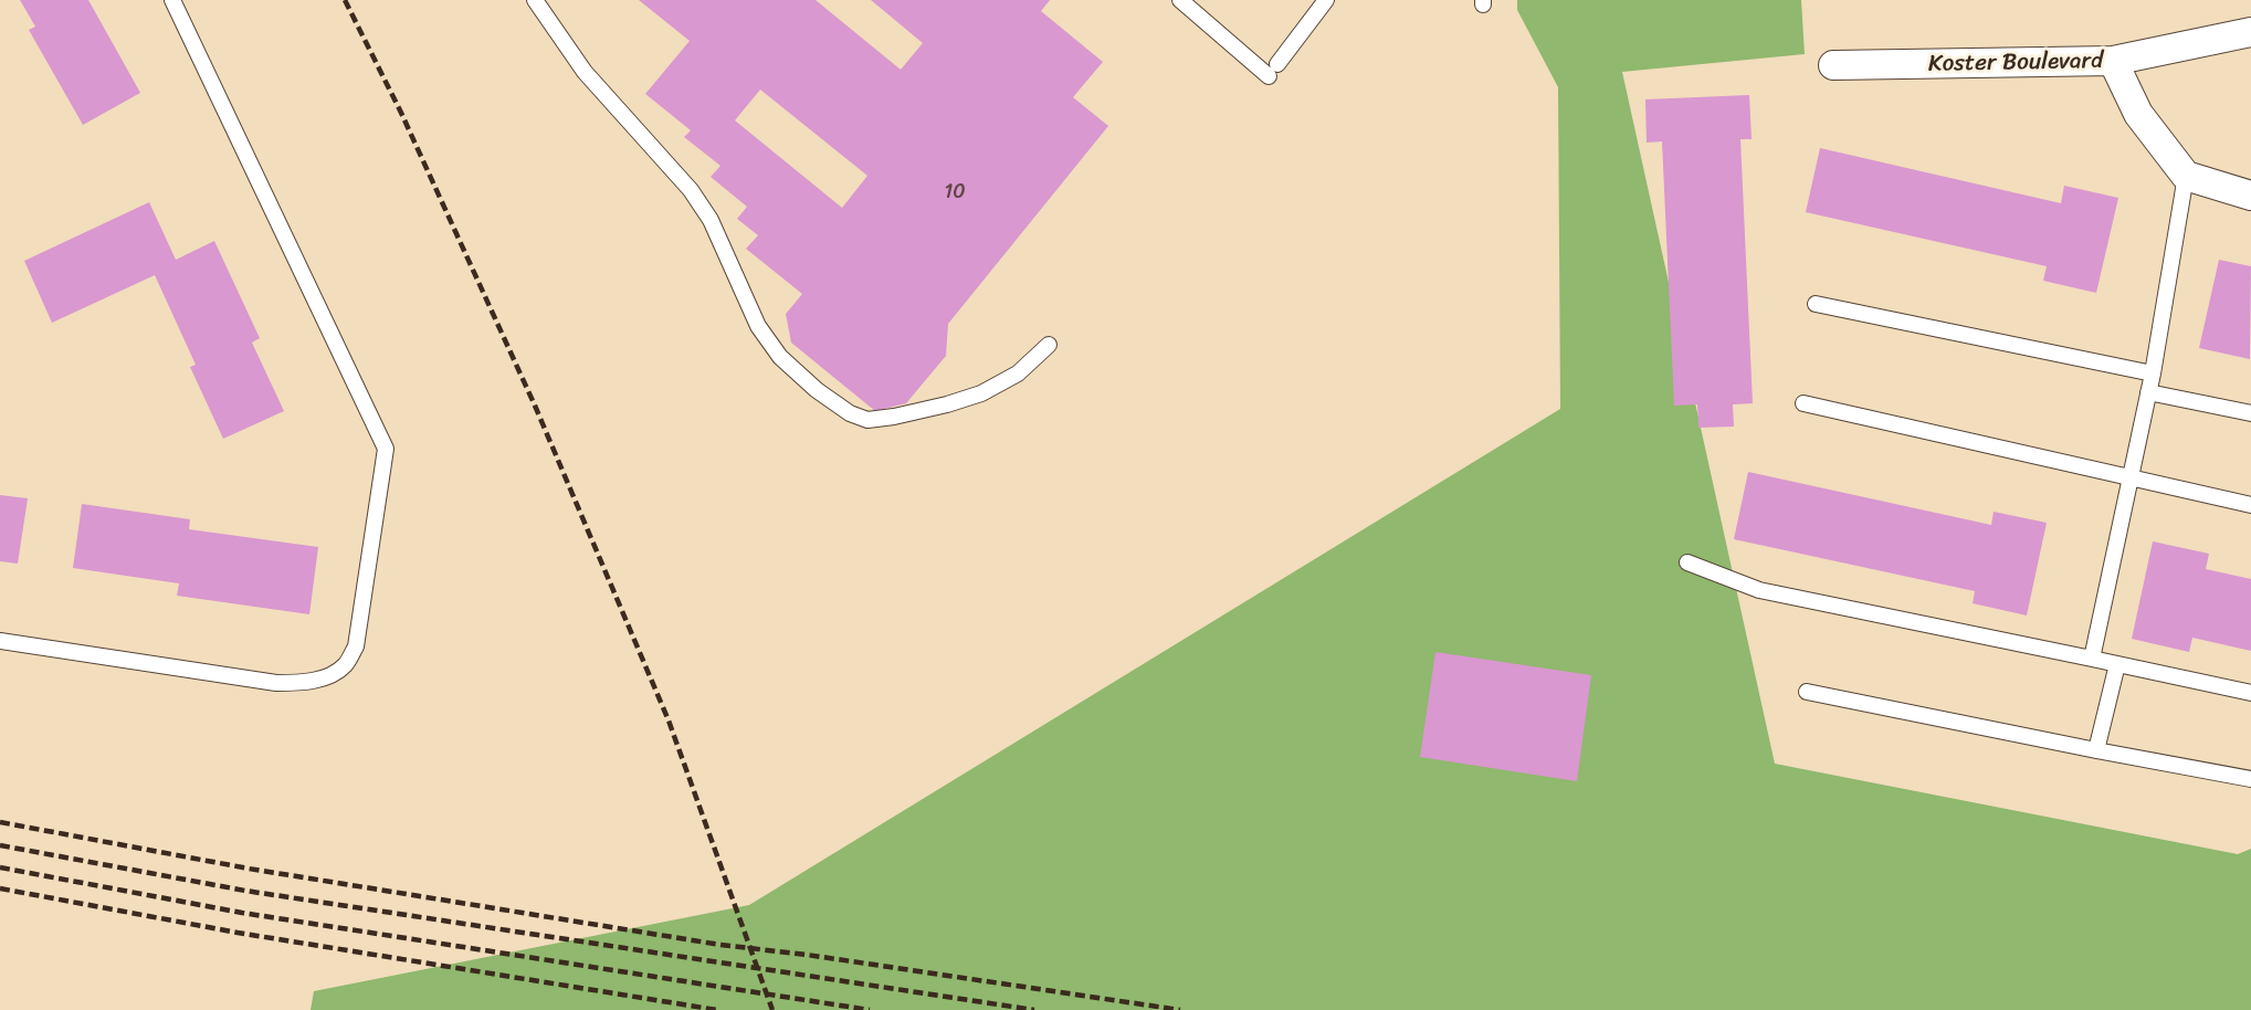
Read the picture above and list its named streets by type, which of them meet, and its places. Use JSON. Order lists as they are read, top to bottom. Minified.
{"streets":{"street":["Koster Boulevard"]},"house_numbers":["10"]}
